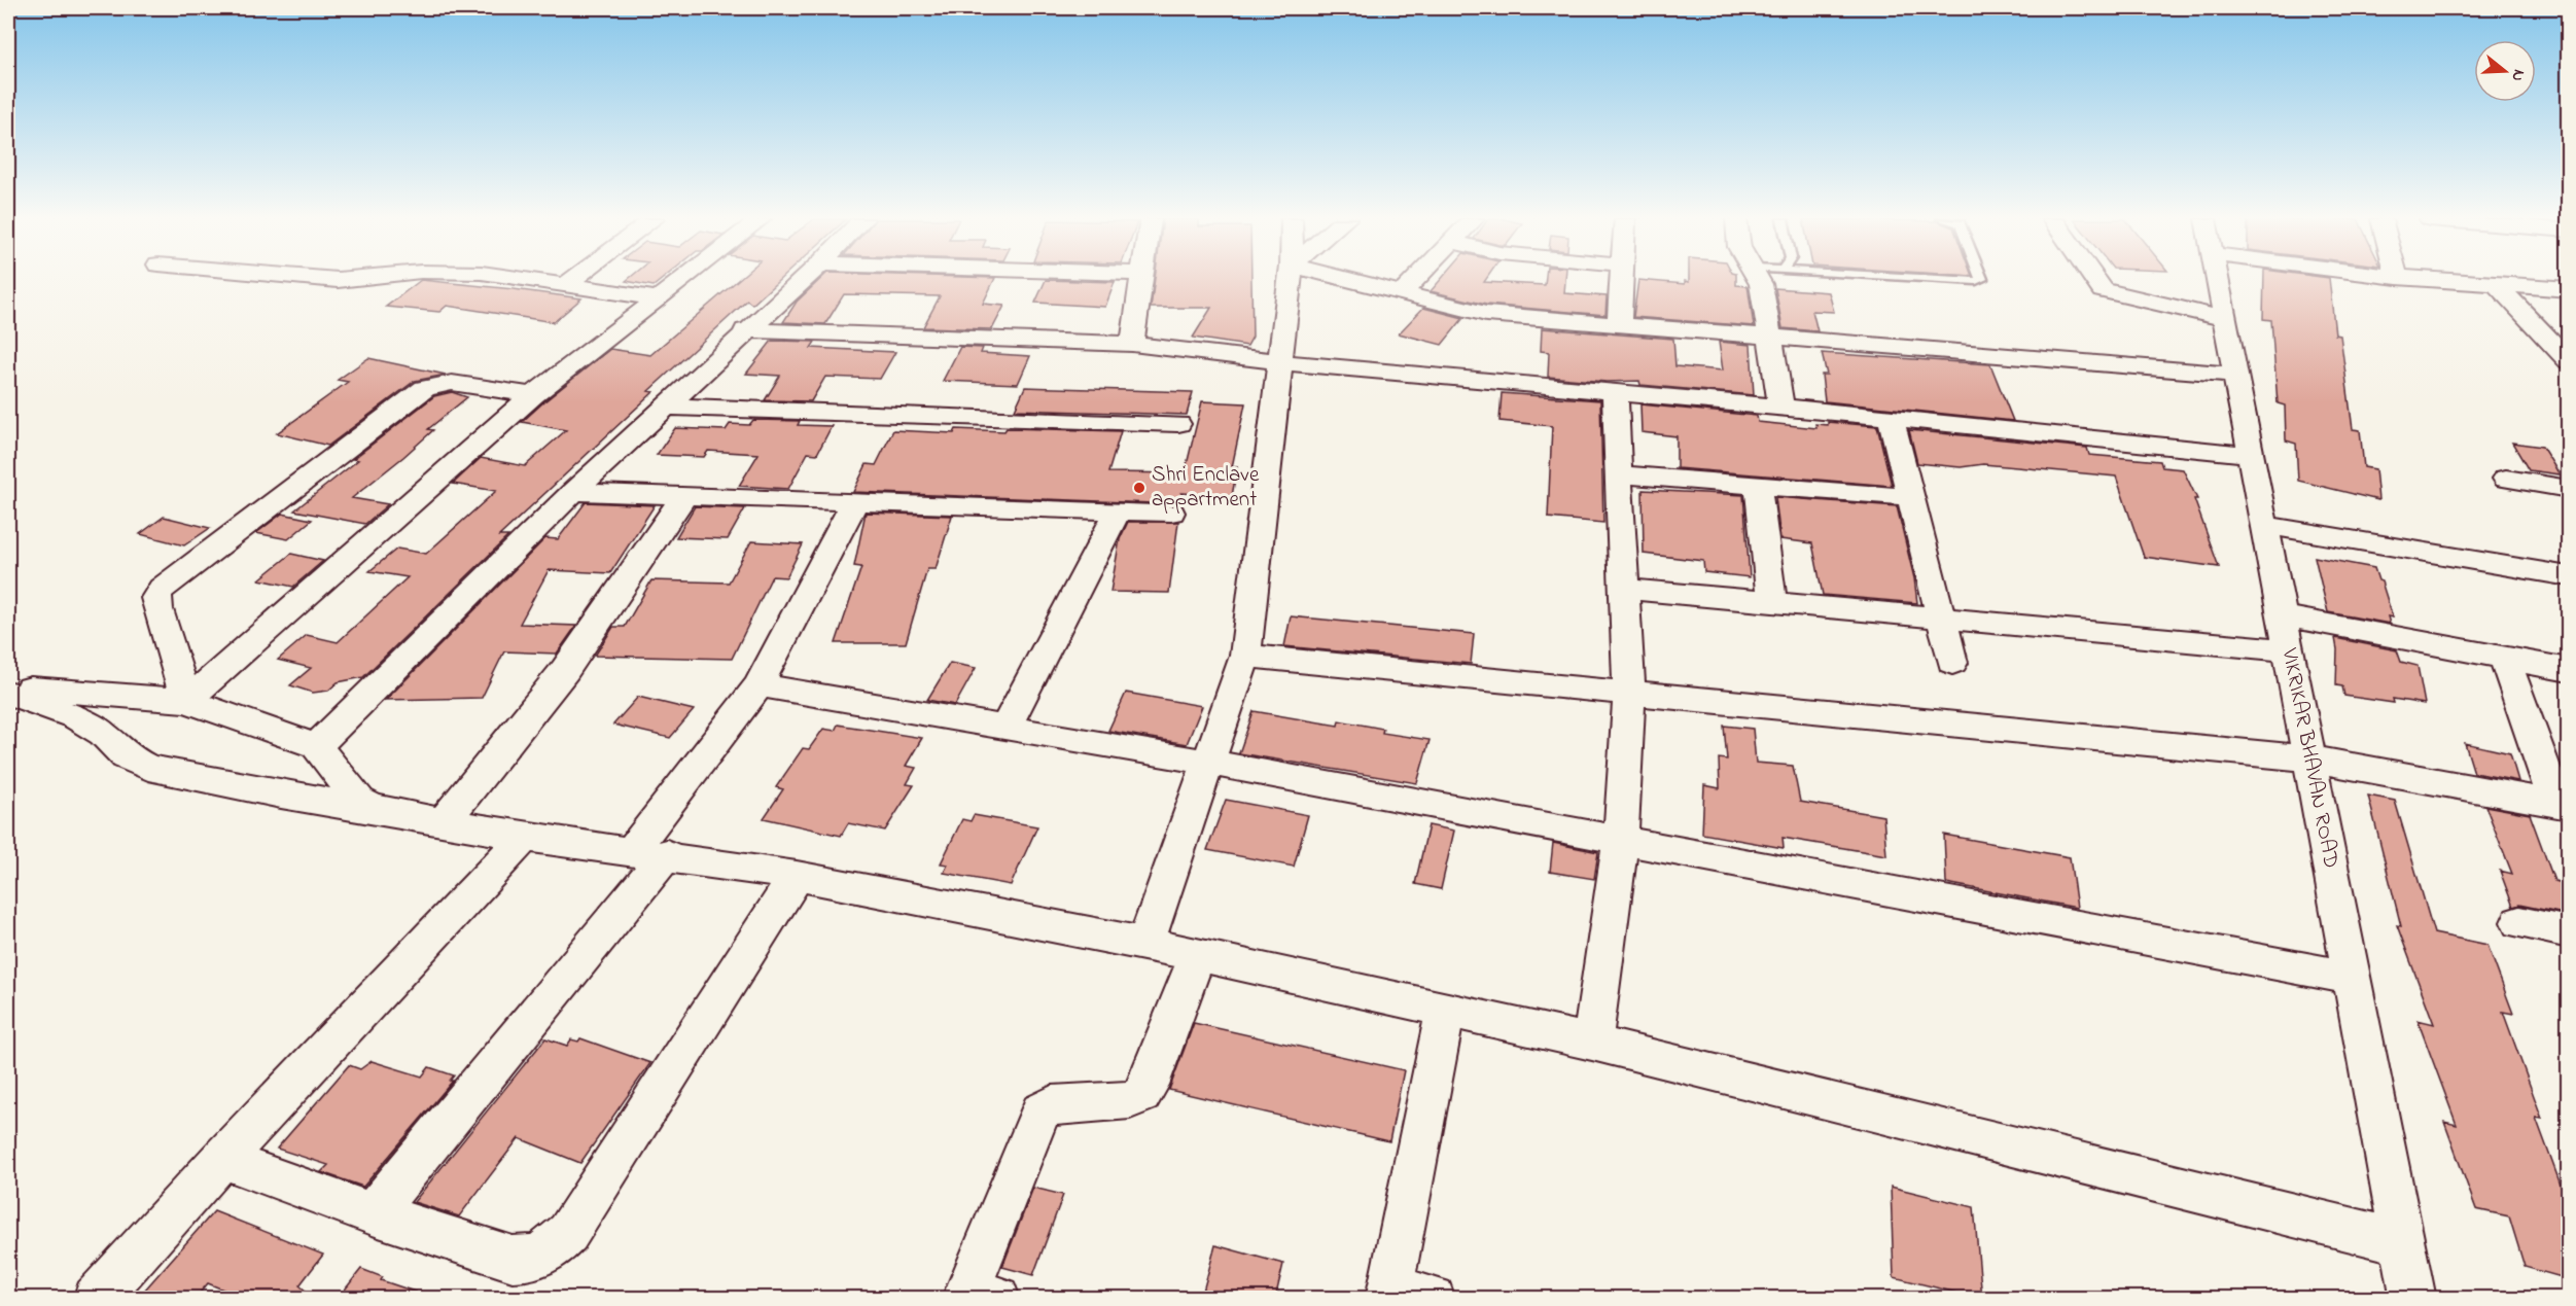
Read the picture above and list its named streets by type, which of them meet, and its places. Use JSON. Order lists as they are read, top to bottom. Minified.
{"streets":{"street":["VIKRIKAR BHAVAN ROAD"]},"places":["Shri Enclave appartment"],"north":"right"}
